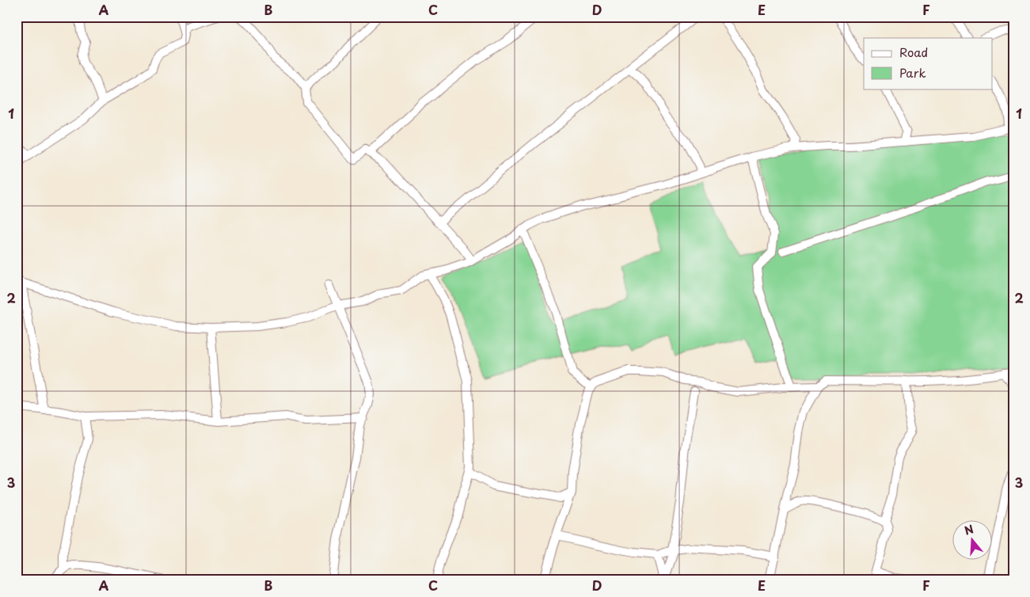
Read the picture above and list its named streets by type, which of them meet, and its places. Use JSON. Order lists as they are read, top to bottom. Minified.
{"legend":["Road","Park"],"north":"top","grid":{"columns":["A","B","C","D","E","F"],"rows":["1","2","3"]}}
